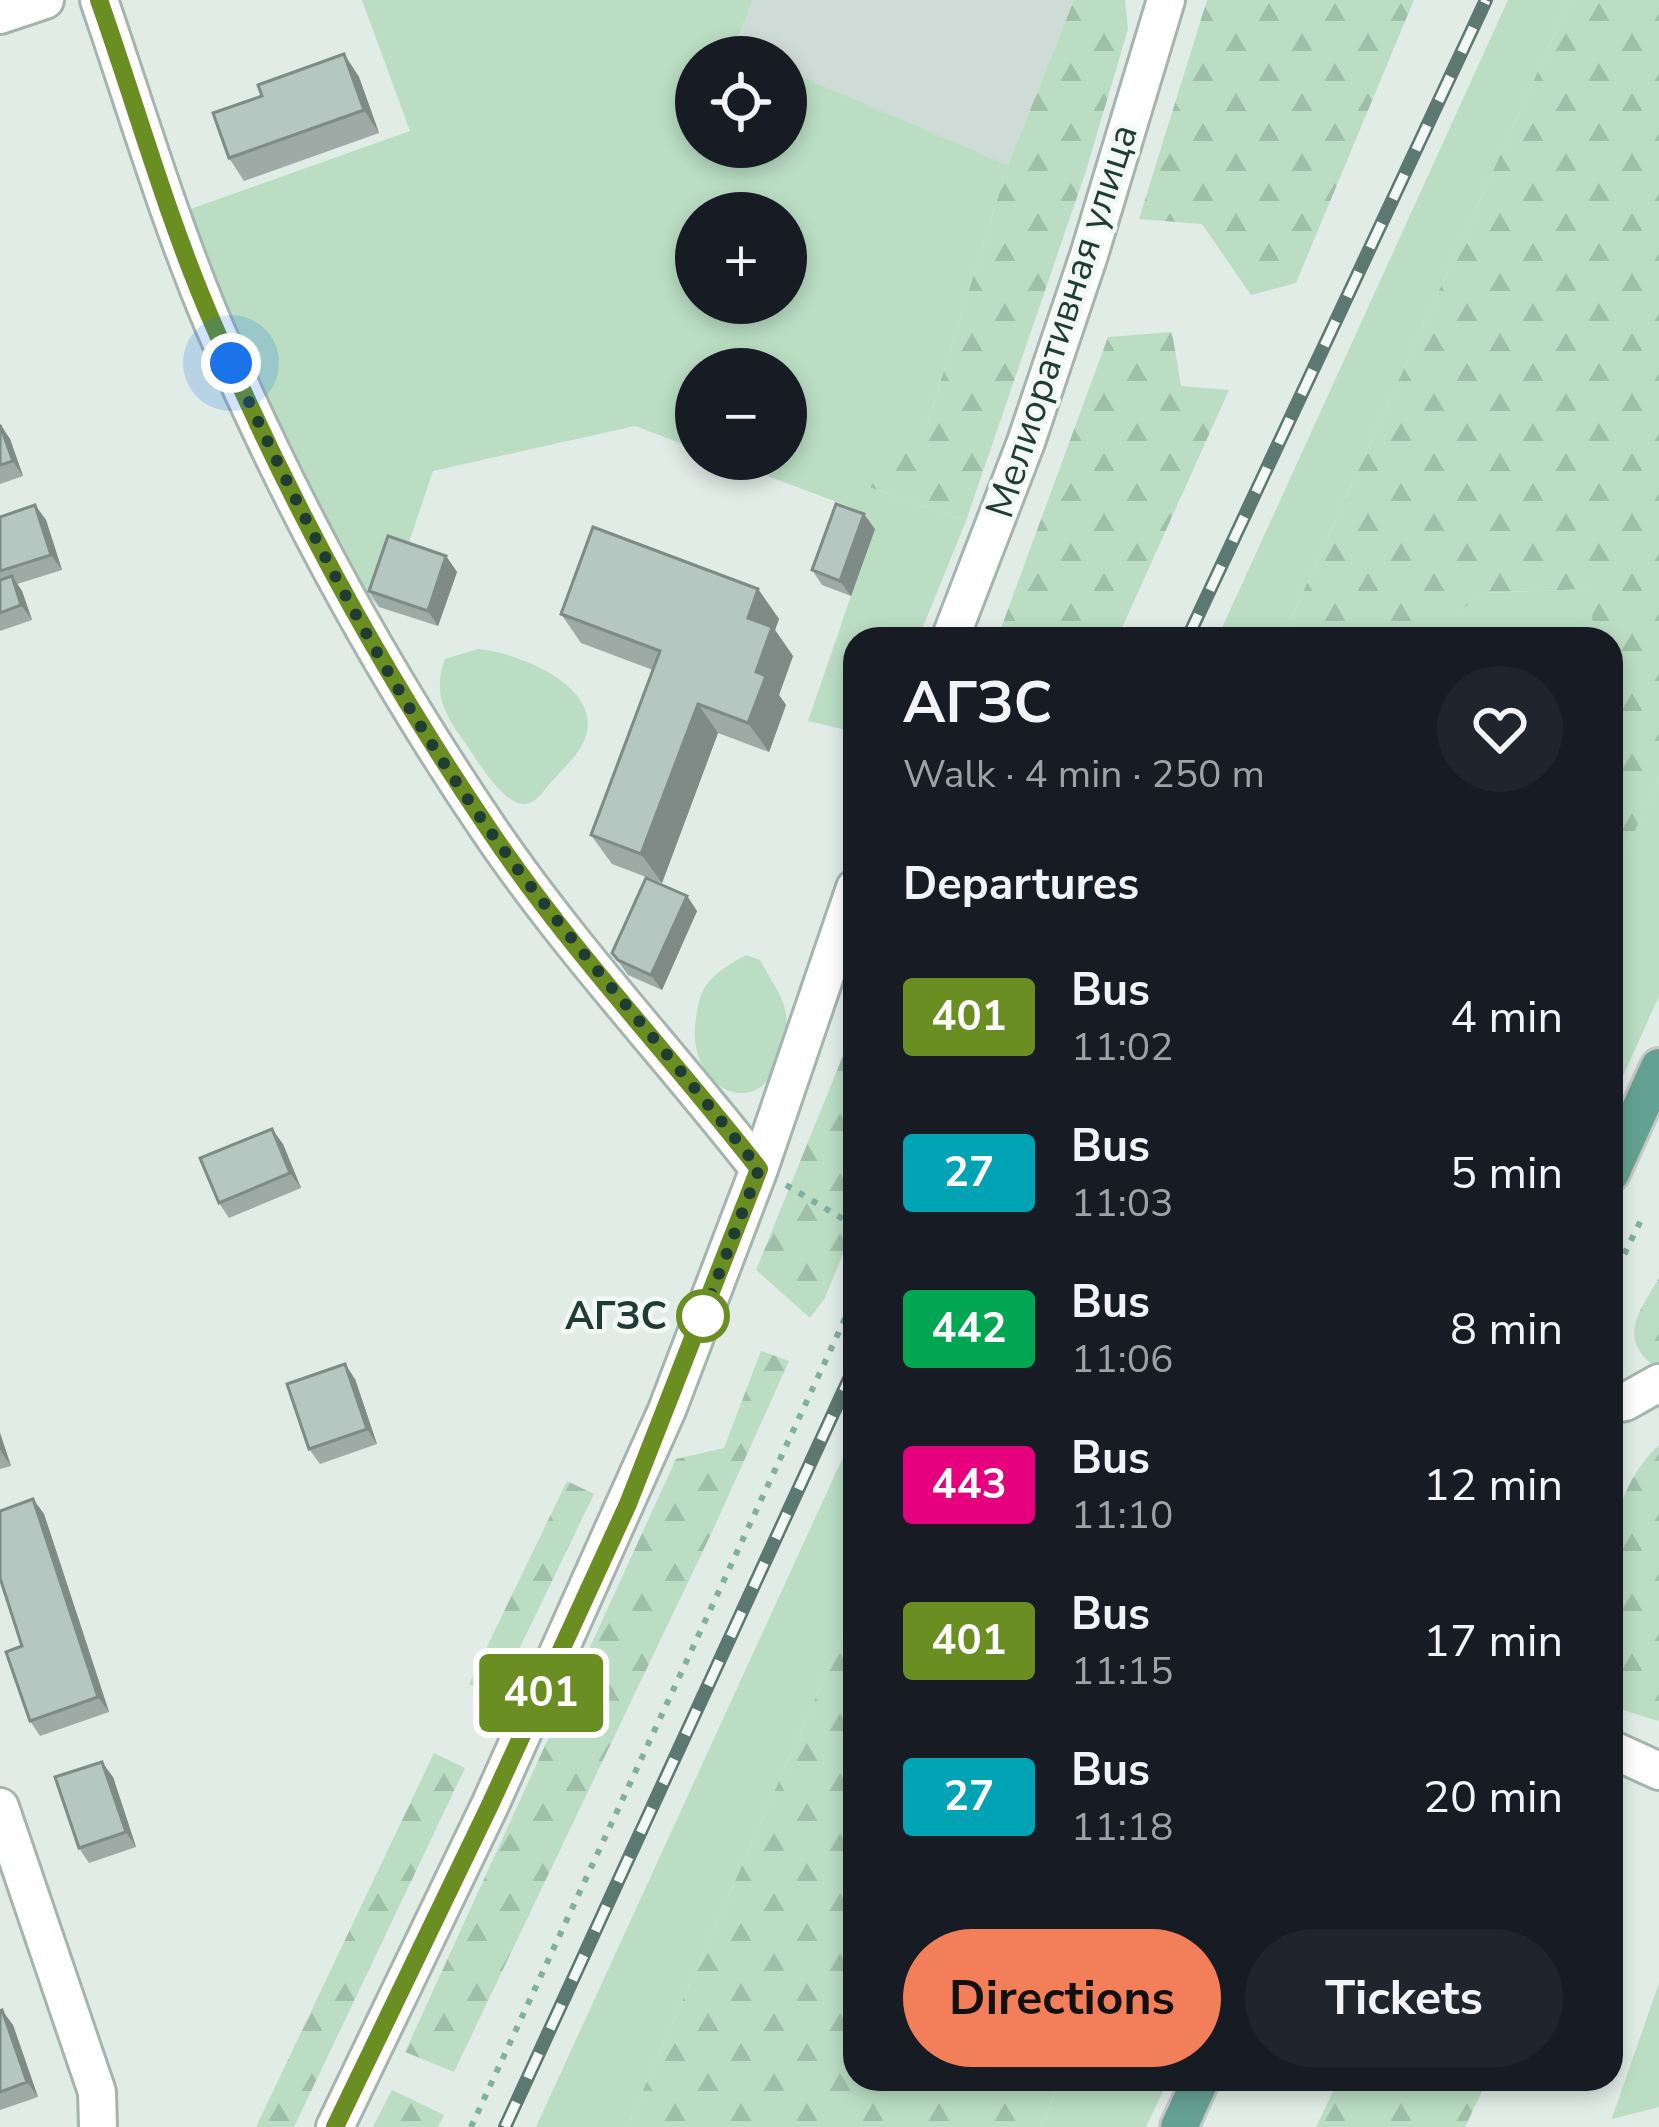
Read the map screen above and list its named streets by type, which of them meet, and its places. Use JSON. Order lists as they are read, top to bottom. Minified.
{"streets":{"street":["Мелиоративная улица"]},"places":["АГЗС"],"lines":["bus line 401"],"page":{"on_map":"401","map_buttons":["+","−"],"heading":[["АГЗС","Walk · 4 min · 250 m"],"Departures"],"list":[{"mark":"401","name":"Bus","note":"11:02","value":"4 min"},{"mark":"27","name":"Bus","note":"11:03","value":"5 min"},{"mark":"442","name":"Bus","note":"11:06","value":"8 min"},{"mark":"443","name":"Bus","note":"11:10","value":"12 min"},{"mark":"401","name":"Bus","note":"11:15","value":"17 min"},{"mark":"27","name":"Bus","note":"11:18","value":"20 min"}],"buttons":["Directions","Tickets"]}}
